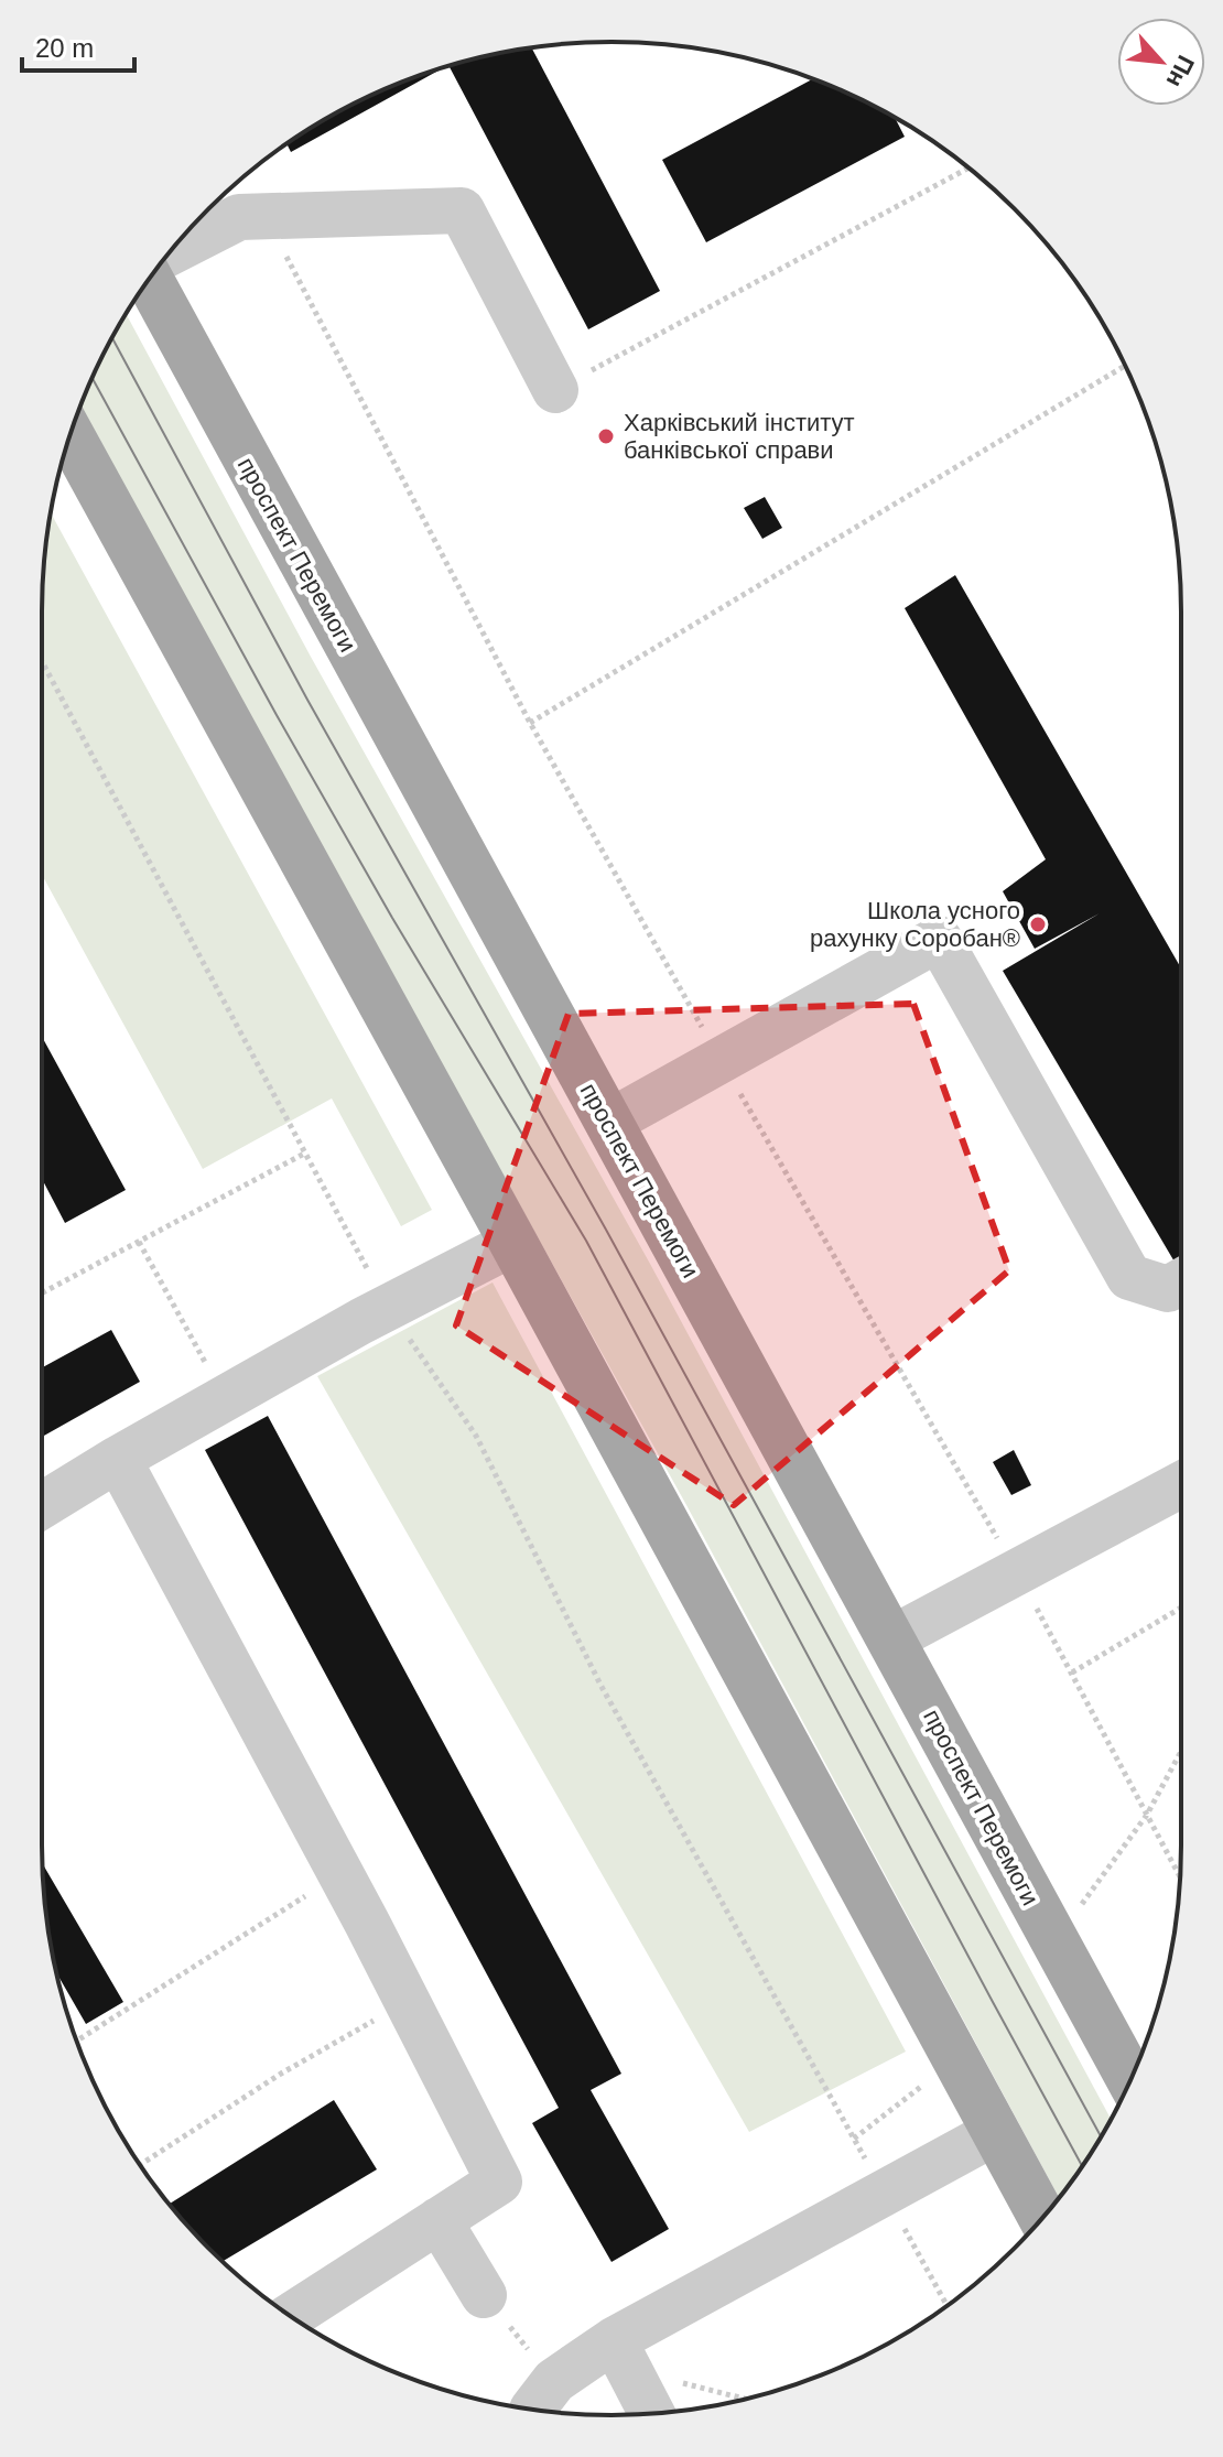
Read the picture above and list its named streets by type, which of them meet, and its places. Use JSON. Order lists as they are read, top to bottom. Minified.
{"streets":{"main road":["проспект Перемоги"]},"places":["Харківський інститут банківської справи","Школа усного рахунку Соробан®"],"scale_bar":"20 m","north":"bottom right"}
